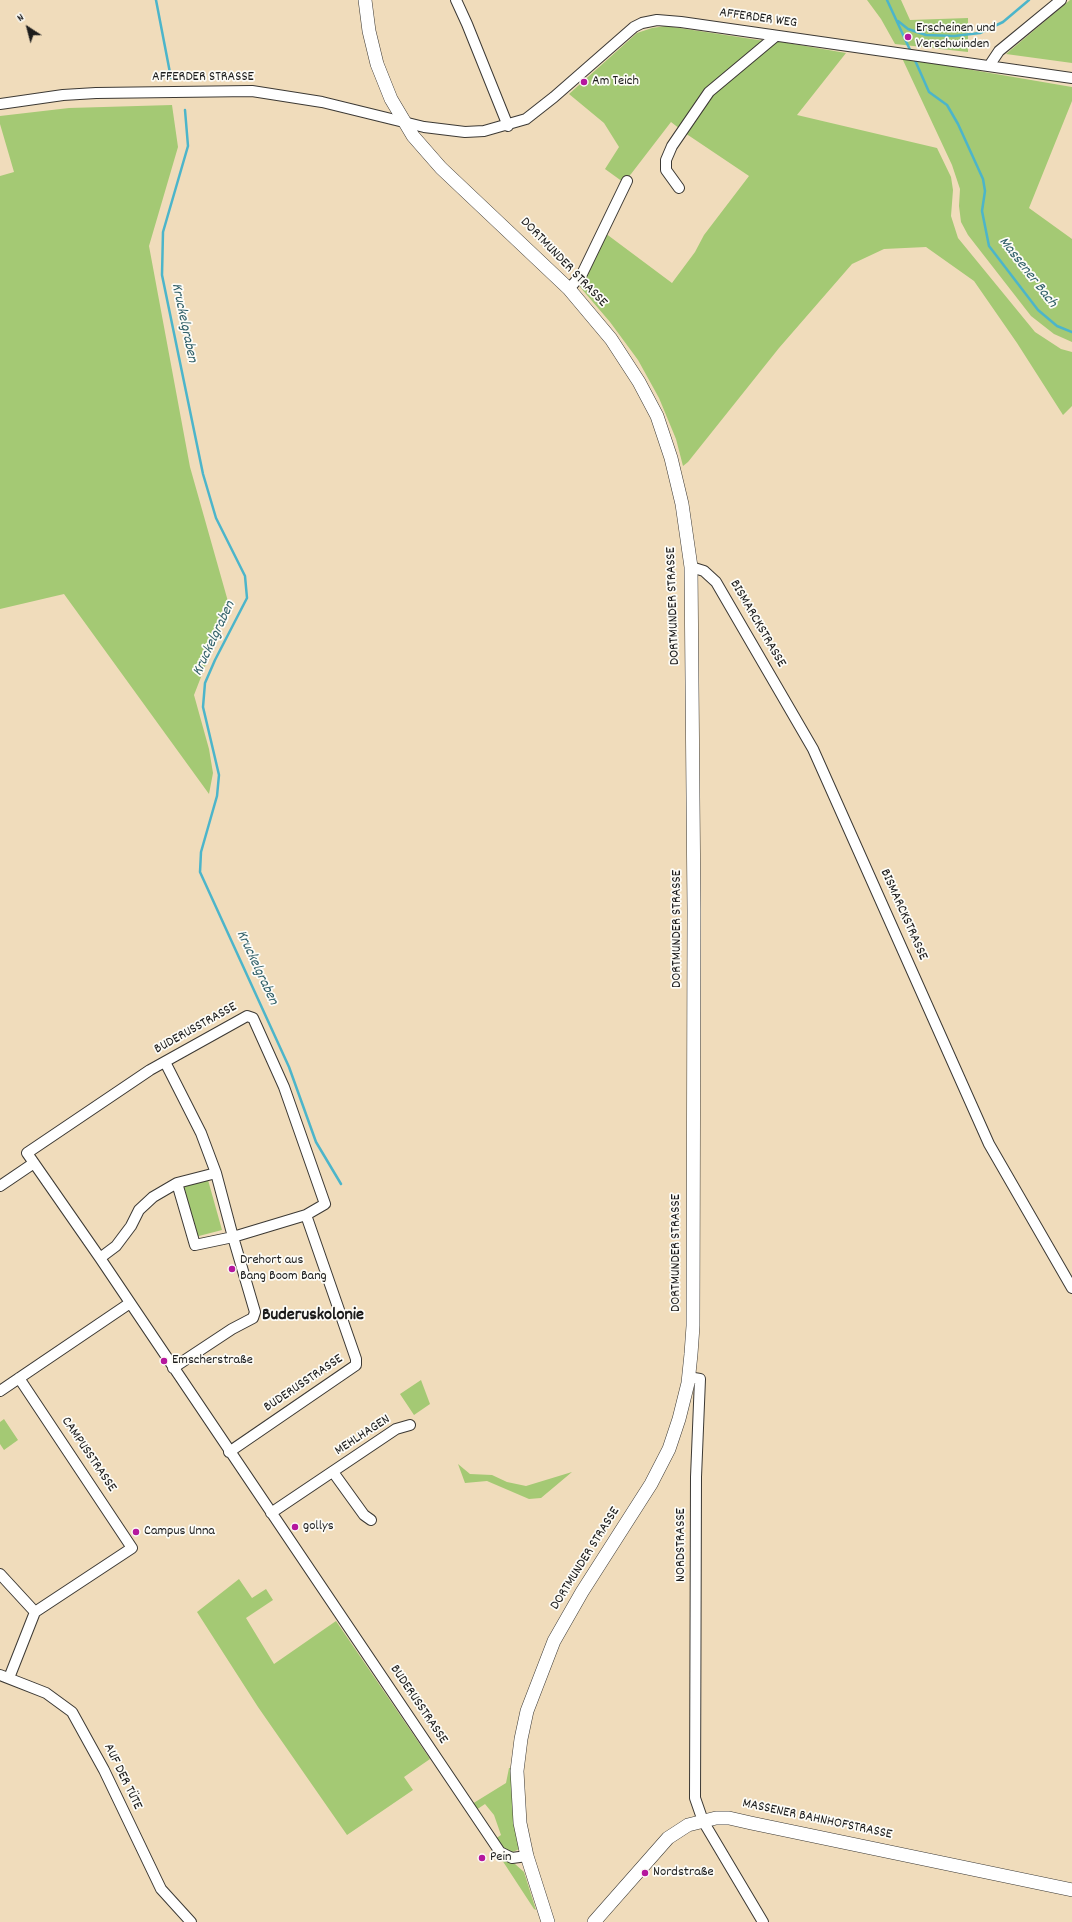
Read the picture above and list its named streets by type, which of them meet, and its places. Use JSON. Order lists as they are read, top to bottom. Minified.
{"streets":{"main road":["DORTMUNDER STRASSE","MASSENER BAHNHOFSTRASSE"],"street":["AFFERDER WEG","AFFERDER STRASSE","BISMARCKSTRASSE","BUDERUSSTRASSE","MEHLHAGEN","CAMPUSSTRASSE","NORDSTRASSE","AUF DER TÜTE"]},"crossings":[["AFFERDER WEG","AFFERDER STRASSE"],["AFFERDER WEG","DORTMUNDER STRASSE"],["AFFERDER STRASSE","DORTMUNDER STRASSE"],["DORTMUNDER STRASSE","BISMARCKSTRASSE"],["DORTMUNDER STRASSE","BUDERUSSTRASSE"],["DORTMUNDER STRASSE","NORDSTRASSE"],["BUDERUSSTRASSE","MEHLHAGEN"],["NORDSTRASSE","MASSENER BAHNHOFSTRASSE"]],"districts":["Buderuskolonie"],"water":["Massener Bach","Kruckelgraben"],"places":["Erscheinen und Verschwinden","Am Teich","Drehort aus Bang Boom Bang","Emscherstraße","gollys","Campus Unna","Pein","Nordstraße"],"north":"top left"}
